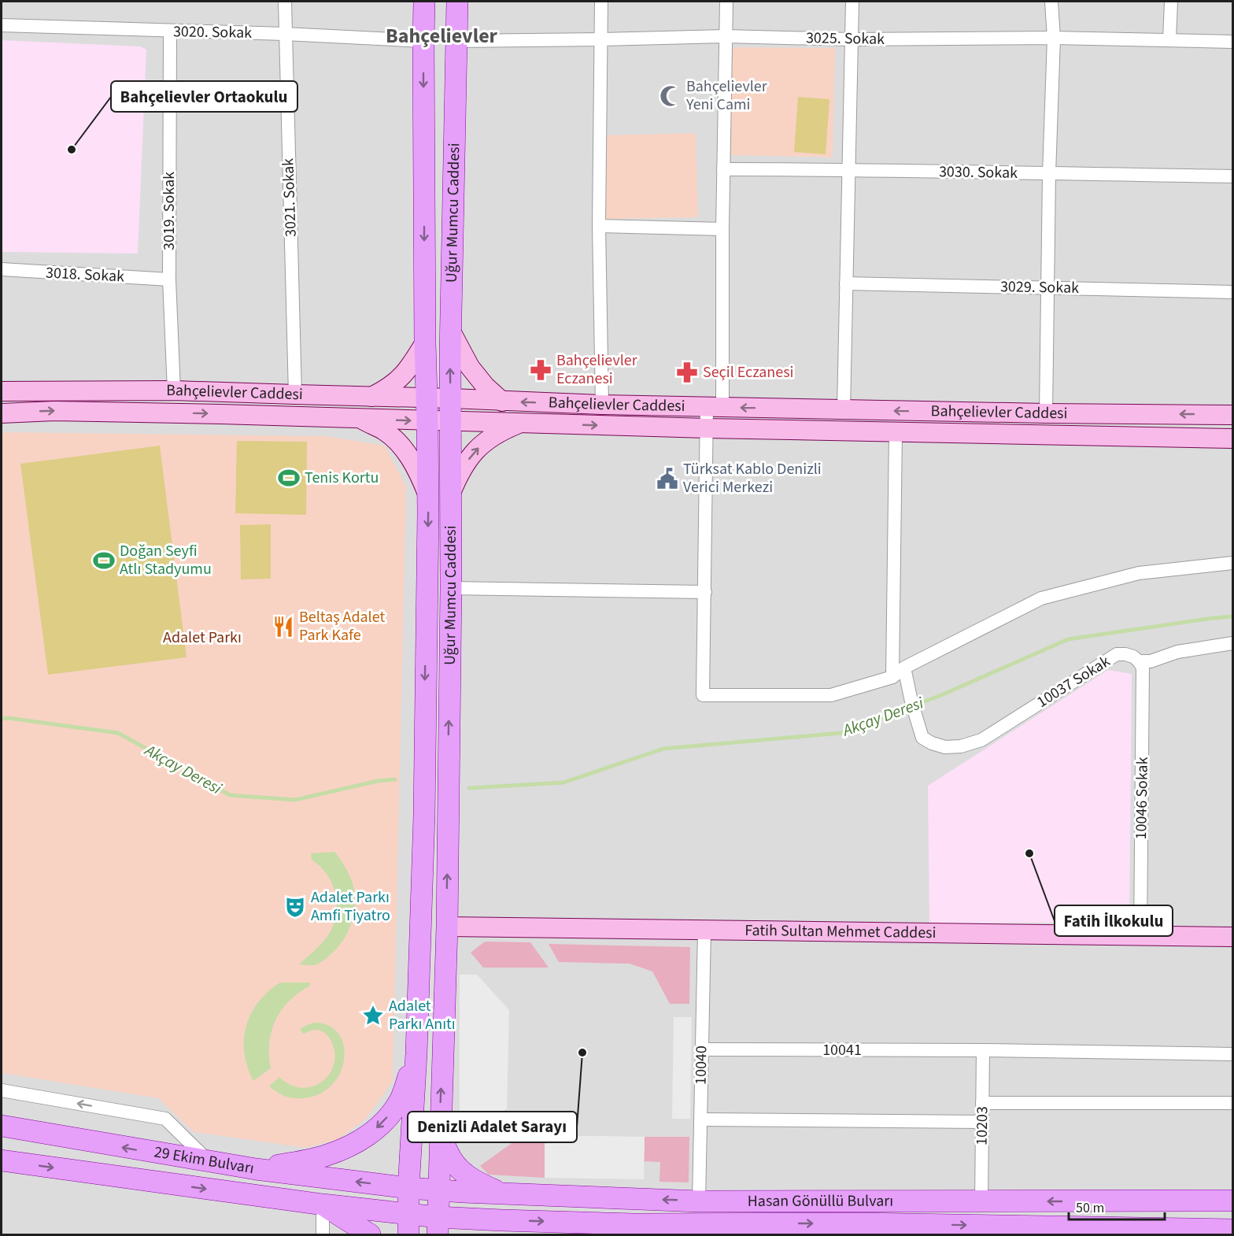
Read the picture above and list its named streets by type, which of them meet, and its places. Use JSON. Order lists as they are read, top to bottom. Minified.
{"streets":{"main road":["Uğur Mumcu Caddesi","29 Ekim Bulvarı","Hasan Gönüllü Bulvarı"],"street":["3020. Sokak","3025. Sokak","3030. Sokak","3021. Sokak","3019. Sokak","3018. Sokak","3029. Sokak","Bahçelievler Caddesi","10037 Sokak","10046 Sokak","Fatih Sultan Mehmet Caddesi","10041","10040","10203"]},"crossings":[["3020. Sokak","3021. Sokak"],["3020. Sokak","3019. Sokak"],["3020. Sokak","Uğur Mumcu Caddesi"],["3025. Sokak","Uğur Mumcu Caddesi"],["3021. Sokak","Bahçelievler Caddesi"],["3019. Sokak","3018. Sokak"],["3019. Sokak","Bahçelievler Caddesi"],["Uğur Mumcu Caddesi","Bahçelievler Caddesi"],["Uğur Mumcu Caddesi","Fatih Sultan Mehmet Caddesi"],["Uğur Mumcu Caddesi","29 Ekim Bulvarı"],["Uğur Mumcu Caddesi","Hasan Gönüllü Bulvarı"],["10037 Sokak","10046 Sokak"],["10046 Sokak","Fatih Sultan Mehmet Caddesi"],["Fatih Sultan Mehmet Caddesi","10040"],["10041","10040"],["10041","10203"],["10040","Hasan Gönüllü Bulvarı"],["10203","Hasan Gönüllü Bulvarı"],["29 Ekim Bulvarı","Hasan Gönüllü Bulvarı"]],"districts":["Bahçelievler"],"water":["Akçay Deresi"],"parks":["Adalet Parkı"],"places":{"mosque":["Bahçelievler Yeni Cami"],"other":["Bahçelievler Ortaokulu","Fatih İlkokulu","Denizli Adalet Sarayı"],"pharmacy":["Bahçelievler Eczanesi","Seçil Eczanesi"],"sports":["Tenis Kortu","Doğan Seyfi Atlı Stadyumu"],"public building":["Türksat Kablo Denizli Verici Merkezi"],"restaurant":["Beltaş Adalet Park Kafe"],"theatre":["Adalet Parkı Amfi Tiyatro"],"place":["Adalet Parkı Anıtı"]},"scale_bar":"50 m"}
